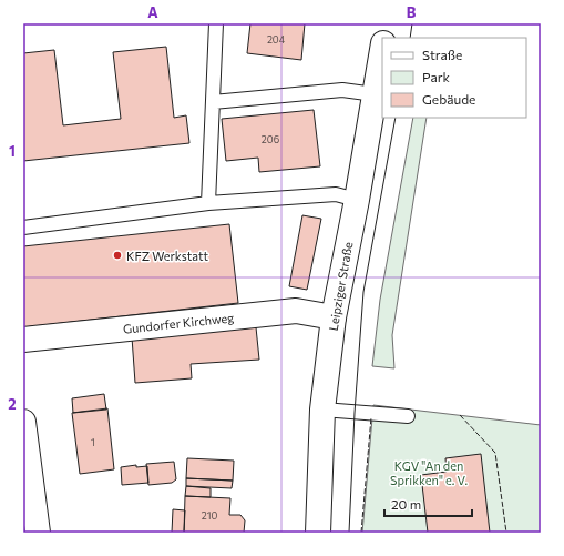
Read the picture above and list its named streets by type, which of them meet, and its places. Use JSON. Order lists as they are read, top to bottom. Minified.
{"streets":{"street":["Leipziger Straße","Gundorfer Kirchweg"]},"crossings":[["Leipziger Straße","Gundorfer Kirchweg"]],"parks":["KGV \"An den Sprikken\" e. V."],"places":["KFZ Werkstatt"],"house_numbers":["204","206","1","210"],"legend":["Straße","Park","Gebäude"],"scale_bar":"20 m","grid":{"columns":["A","B"],"rows":["1","2"]}}
